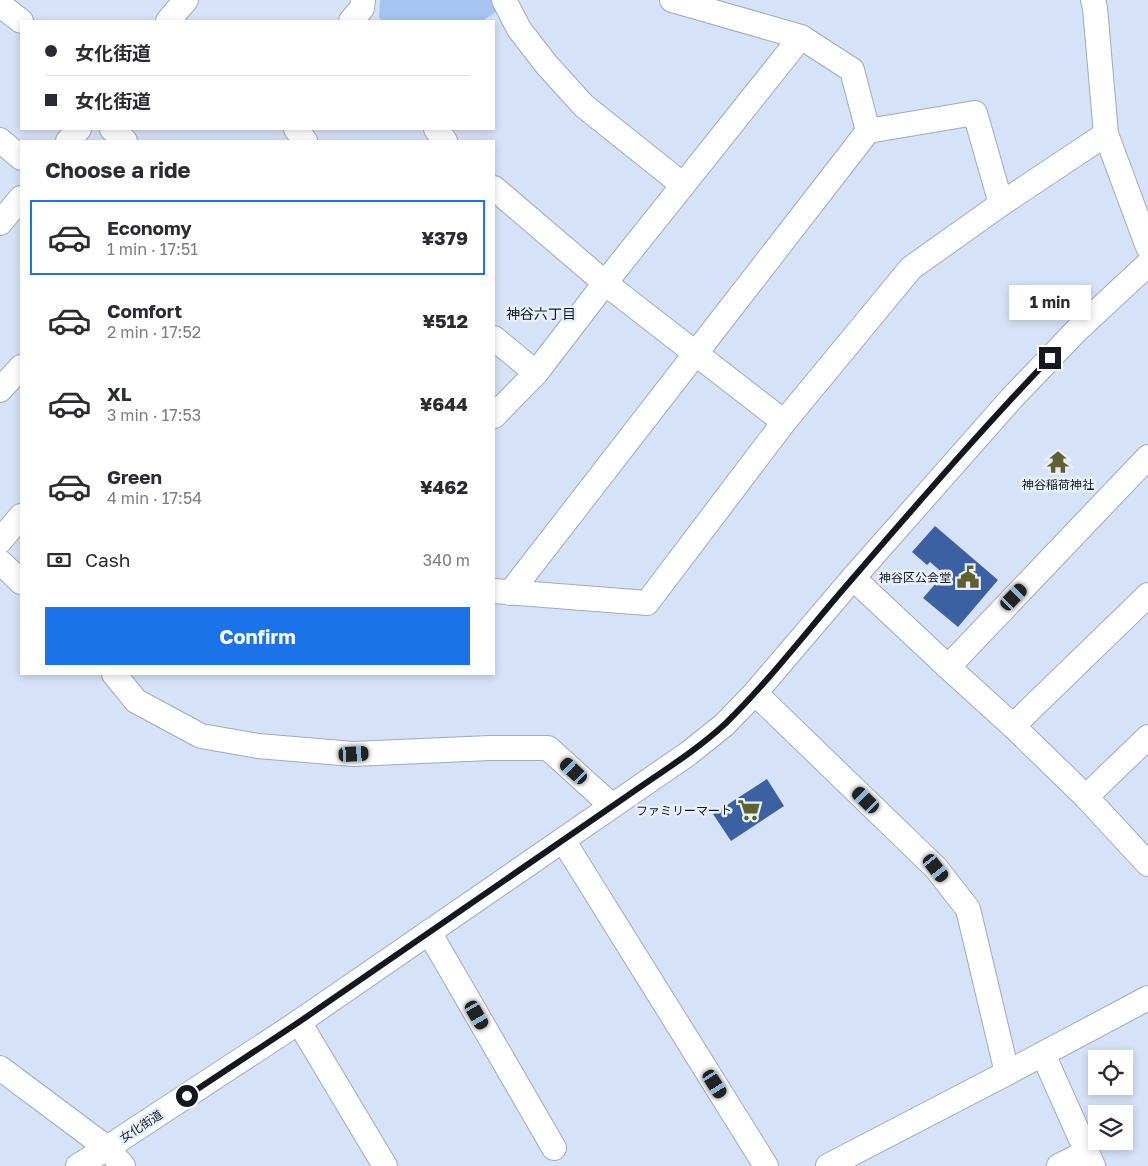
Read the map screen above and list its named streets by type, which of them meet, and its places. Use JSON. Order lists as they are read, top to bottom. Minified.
{"streets":{"street":["女化街道"]},"districts":["神谷六丁目"],"places":{"temple":["神谷稲荷神社"],"public building":["神谷区公会堂"],"supermarket":["ファミリーマート"]},"page":{"banner":["女化街道","女化街道"],"heading":"Choose a ride","list":[{"name":"Economy","note":"1 min · 17:51","value":"¥379"},{"name":"Comfort","note":"2 min · 17:52","value":"¥512"},{"name":"XL","note":"3 min · 17:53","value":"¥644"},{"name":"Green","note":"4 min · 17:54","value":"¥462"}],"bubble":"1 min","pay":["Cash","340 m"],"buttons":"Confirm"}}
